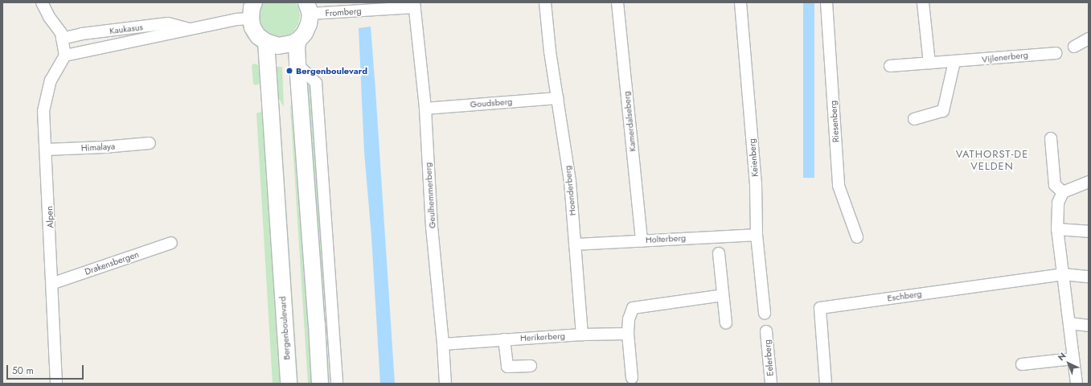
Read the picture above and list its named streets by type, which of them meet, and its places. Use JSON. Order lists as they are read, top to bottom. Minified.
{"streets":{"main road":["Bergenboulevard"],"street":["Fromberg","Kaukasus","Vijlenerberg","Goudsberg","Kamerdalseberg","Riesenberg","Himalaya","Keienberg","Hoenderberg","Geulhemmerberg","Alpen","Holterberg","Drakensbergen","Eschberg","Herikerberg","Eelerberg"]},"crossings":[["Fromberg","Geulhemmerberg"],["Kaukasus","Alpen"],["Goudsberg","Hoenderberg"],["Goudsberg","Geulhemmerberg"],["Kamerdalseberg","Holterberg"],["Himalaya","Alpen"],["Keienberg","Holterberg"],["Hoenderberg","Holterberg"],["Hoenderberg","Herikerberg"],["Geulhemmerberg","Herikerberg"],["Alpen","Drakensbergen"]],"districts":["VATHORST-DE VELDEN"],"places":["Bergenboulevard"],"scale_bar":"50 m","north":"top left"}
